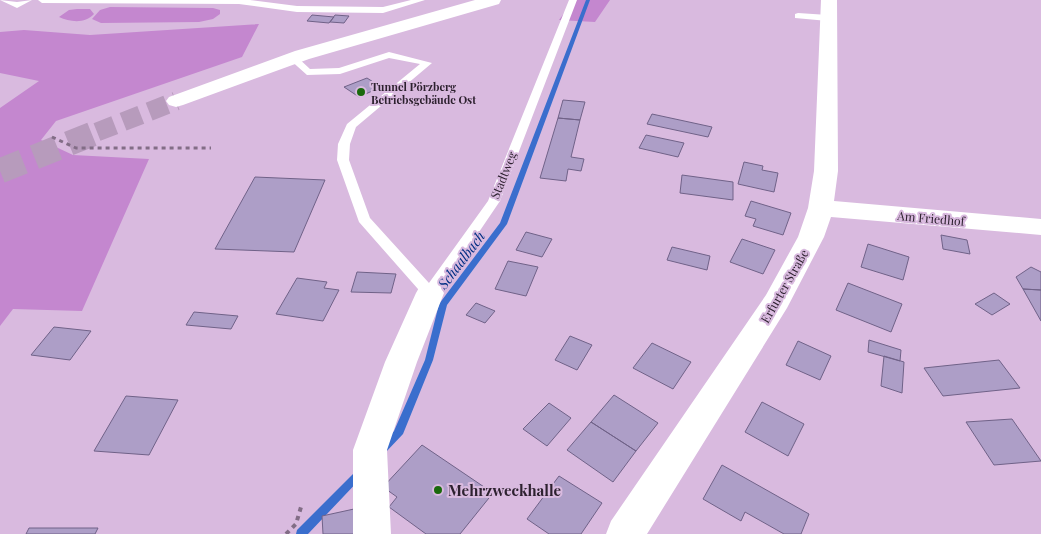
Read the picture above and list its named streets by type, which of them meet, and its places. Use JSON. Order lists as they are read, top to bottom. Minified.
{"streets":{"street":["Stadtweg","Am Friedhof","Erfurter Straße"]},"crossings":[["Am Friedhof","Erfurter Straße"]],"water":["Schaalbach"],"places":["Tunnel Pörzberg Betriebsgebäude Ost","Mehrzweckhalle"]}
